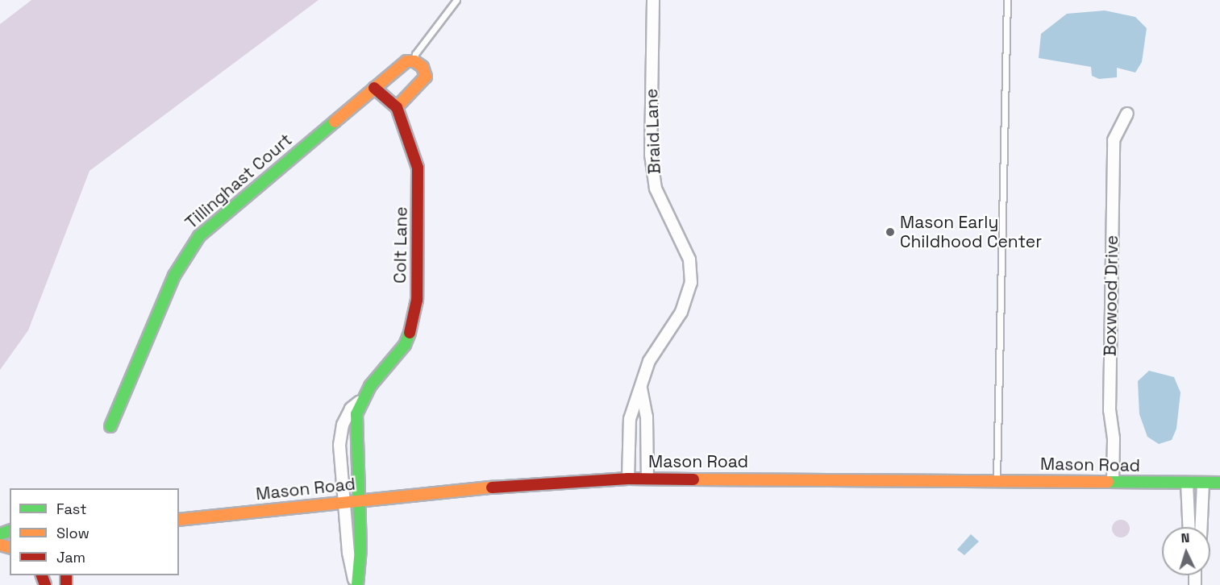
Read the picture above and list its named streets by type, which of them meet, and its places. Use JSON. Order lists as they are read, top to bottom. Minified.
{"streets":{"street":["Braid Lane","Tillinghast Court","Colt Lane","Boxwood Drive","Mason Road"]},"crossings":[["Braid Lane","Mason Road"],["Colt Lane","Mason Road"],["Boxwood Drive","Mason Road"]],"places":["Mason Early Childhood Center"],"legend":["Fast","Slow","Jam"],"north":"top"}
